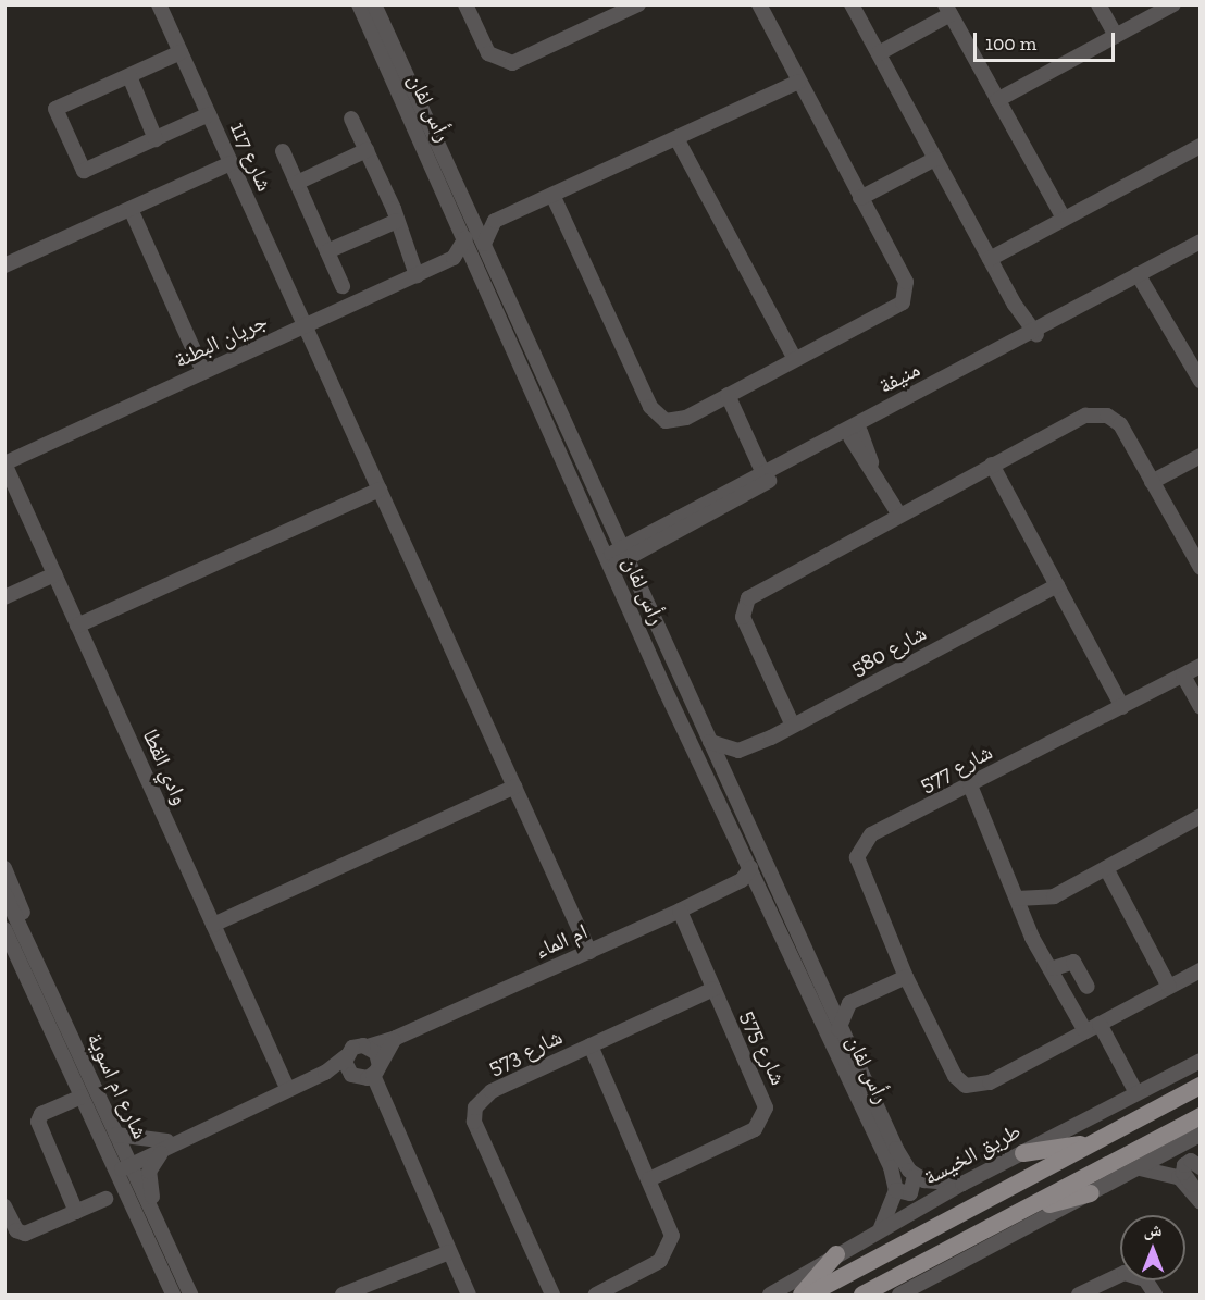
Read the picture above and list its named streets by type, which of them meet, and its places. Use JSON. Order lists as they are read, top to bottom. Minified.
{"streets":{"street":["رأس لفان","شارع 117","جريان البطنة","منيفة","شارع 580","وادي القطا","شارع 577","ام الماء","شارع 575","شارع 573","شارع ام اسوية","طريق الخيسة"]},"crossings":[["رأس لفان","منيفة"],["رأس لفان","ام الماء"],["شارع 117","جريان البطنة"],["شارع 117","ام الماء"],["جريان البطنة","وادي القطا"],["ام الماء","شارع 575"],["شارع 575","شارع 573"]],"scale_bar":"100 m","north":"top"}
